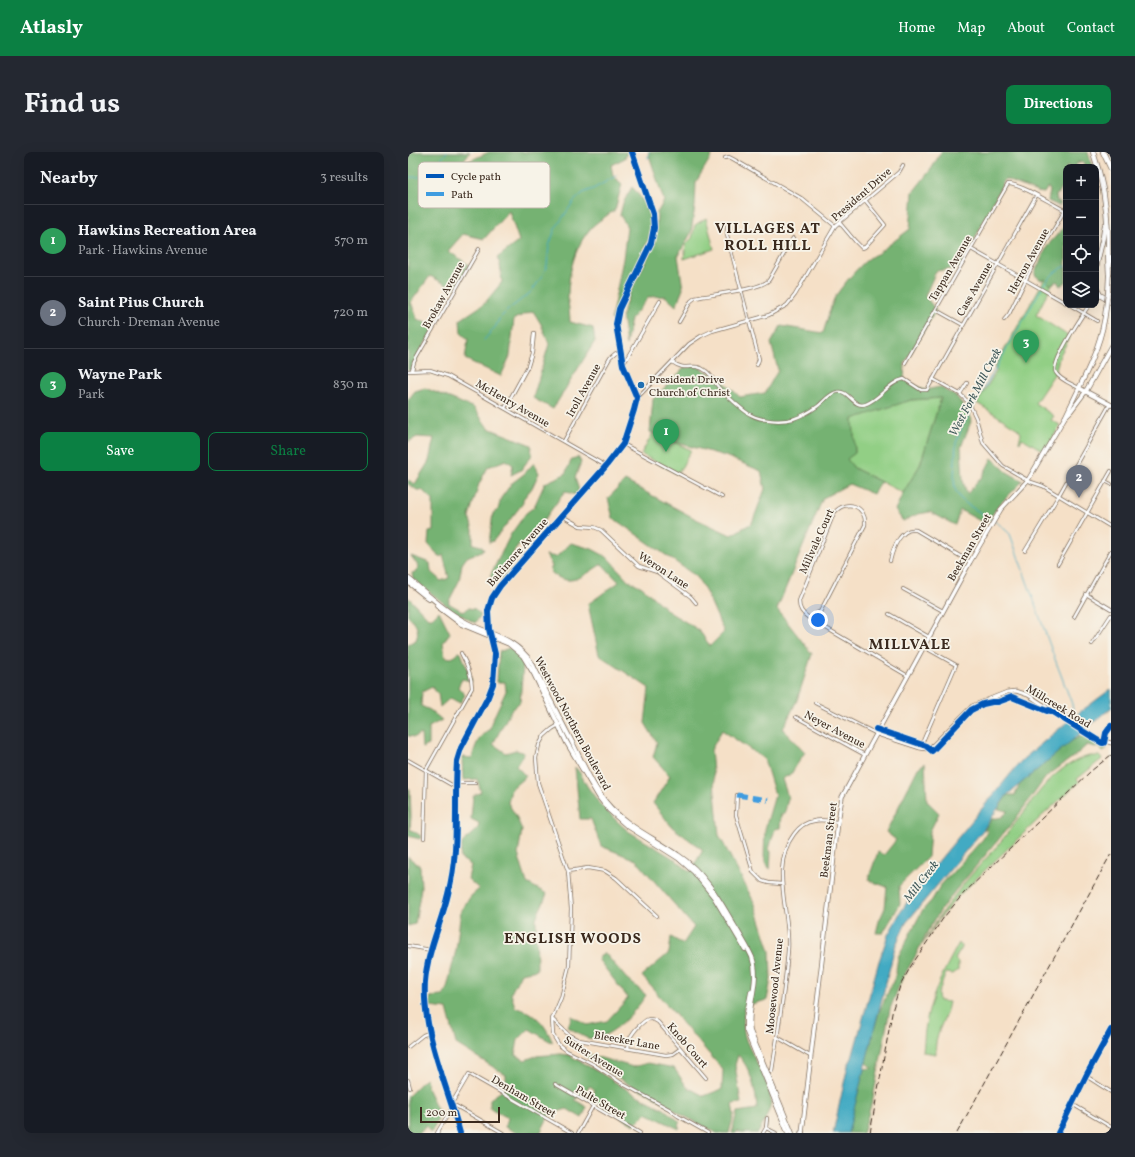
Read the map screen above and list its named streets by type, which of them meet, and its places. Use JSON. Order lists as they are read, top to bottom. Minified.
{"streets":{"main road":["Beekman Street","Westwood Northern Boulevard"],"street":["President Drive","Herron Avenue","Tappan Avenue","Cass Avenue","Brokaw Avenue","Iroll Avenue","McHenry Avenue","Millvale Court","Baltimore Avenue","Weron Lane","Millcreek Road","Neyer Avenue","Moosewood Avenue","Bleecker Lane","Knob Court","Sutter Avenue","Denham Street","Pulte Street"]},"crossings":[["President Drive","Cass Avenue"],["President Drive","Baltimore Avenue"],["Tappan Avenue","Cass Avenue"],["Brokaw Avenue","McHenry Avenue"],["Iroll Avenue","McHenry Avenue"],["McHenry Avenue","Baltimore Avenue"],["Beekman Street","Neyer Avenue"],["Beekman Street","Moosewood Avenue"],["Baltimore Avenue","Weron Lane"],["Baltimore Avenue","Westwood Northern Boulevard"],["Baltimore Avenue","Denham Street"],["Westwood Northern Boulevard","Sutter Avenue"],["Bleecker Lane","Knob Court"],["Bleecker Lane","Sutter Avenue"]],"districts":["VILLAGES AT ROLL HILL","MILLVALE","ENGLISH WOODS"],"water":["West Fork Mill Creek","Mill Creek"],"places":["President Drive Church of Christ"],"legend":["Cycle path","Path"],"scale_bar":"200 m","page":{"header":"Atlasly","nav":["Home","Map","About","Contact"],"title":"Find us","buttons":["Directions",["Save","Share"]],"heading":["Nearby","3 results"],"map_buttons":["+","−"],"list":[{"mark":"1","name":"Hawkins Recreation Area","note":"Park · Hawkins Avenue","value":"570 m"},{"mark":"2","name":"Saint Pius Church","note":"Church · Dreman Avenue","value":"720 m"},{"mark":"3","name":"Wayne Park","note":"Park","value":"830 m"}],"pins":["3","1","2"],"scale":"200 m"}}
